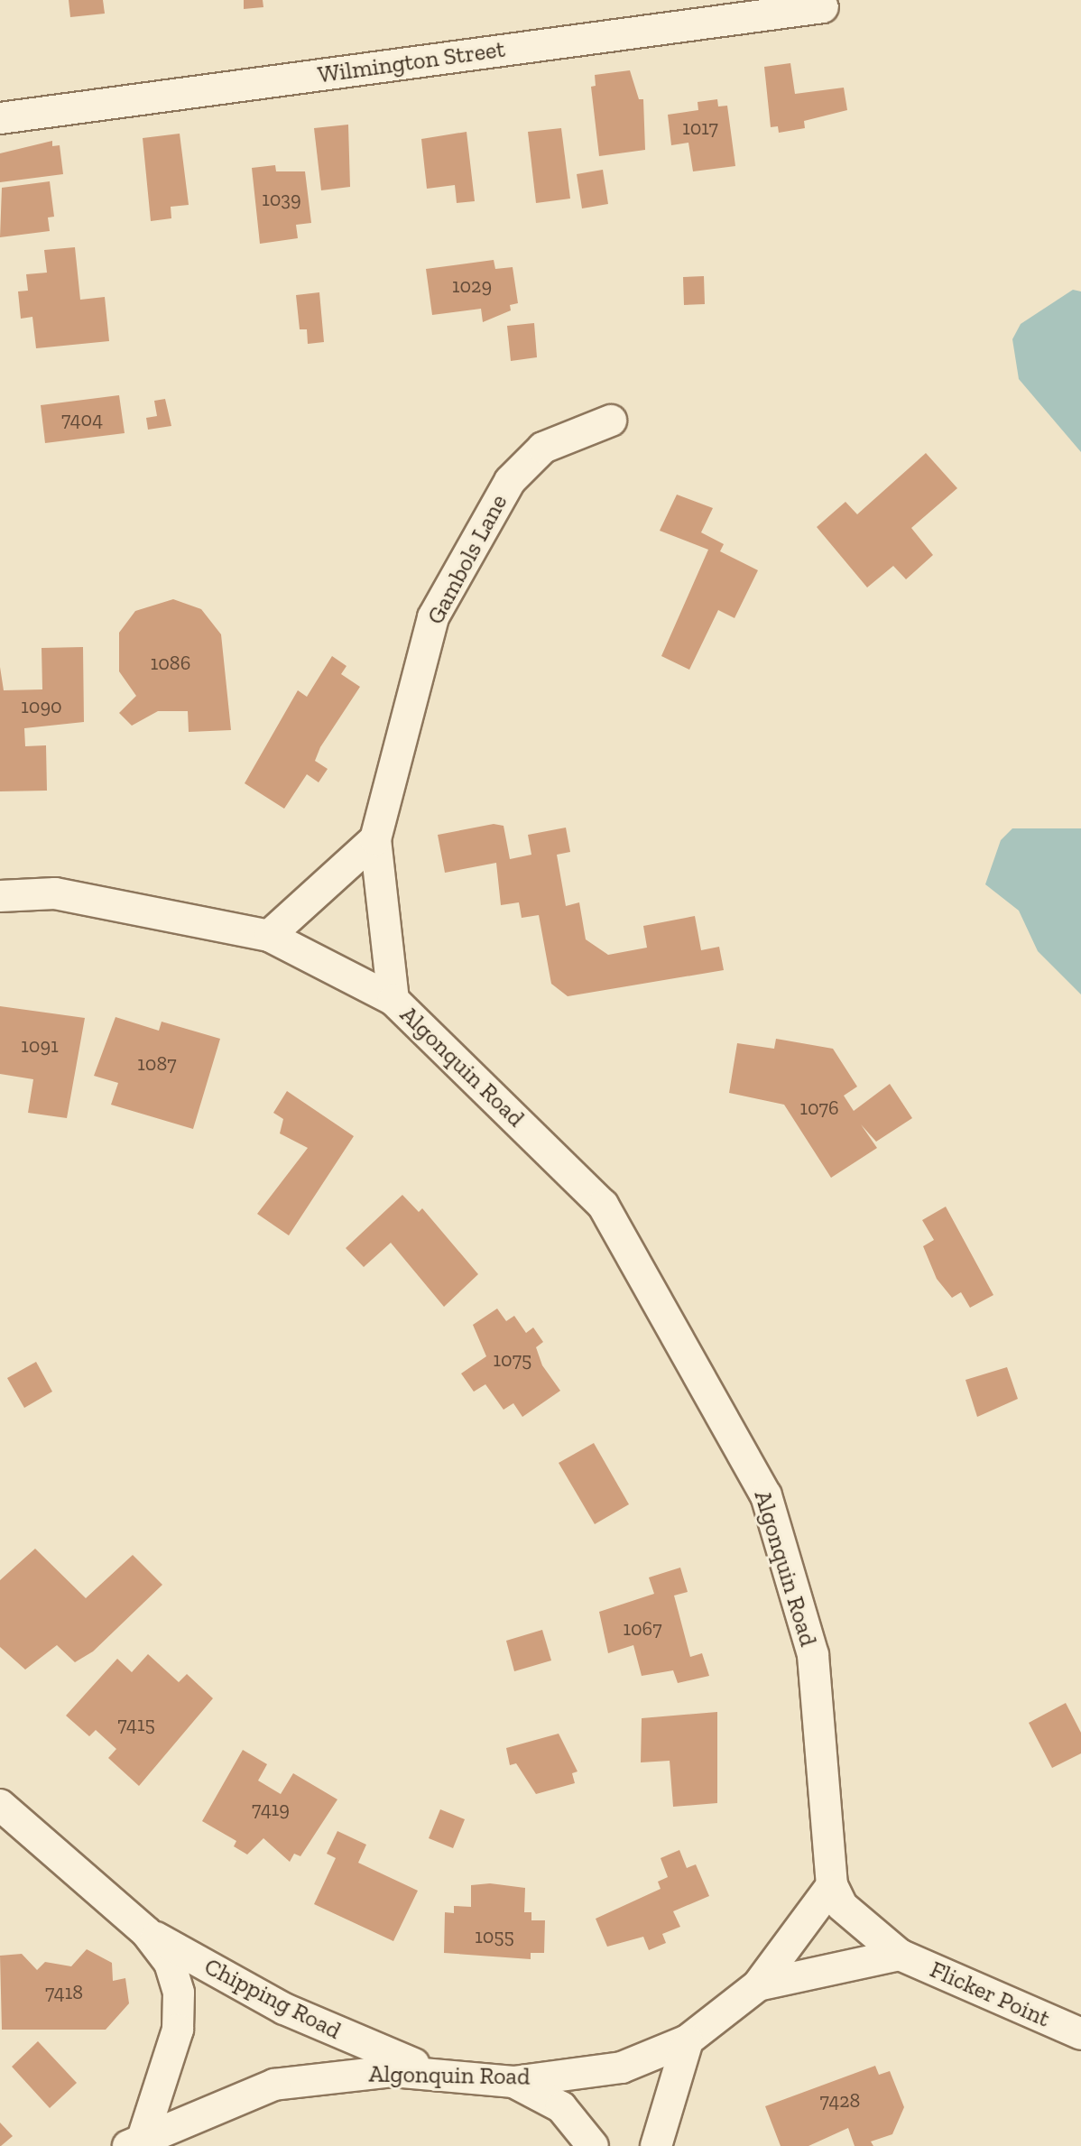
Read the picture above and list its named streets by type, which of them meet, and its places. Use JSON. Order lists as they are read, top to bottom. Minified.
{"streets":{"street":["Wilmington Street","Gambols Lane","Algonquin Road","Flicker Point","Chipping Road"]},"crossings":[["Gambols Lane","Algonquin Road"],["Algonquin Road","Flicker Point"],["Algonquin Road","Chipping Road"]],"house_numbers":["1017","1039","1029","7404","1086","1090","1091","1087","1076","1075","1067","7415","7419","1055","7418","7428"]}
